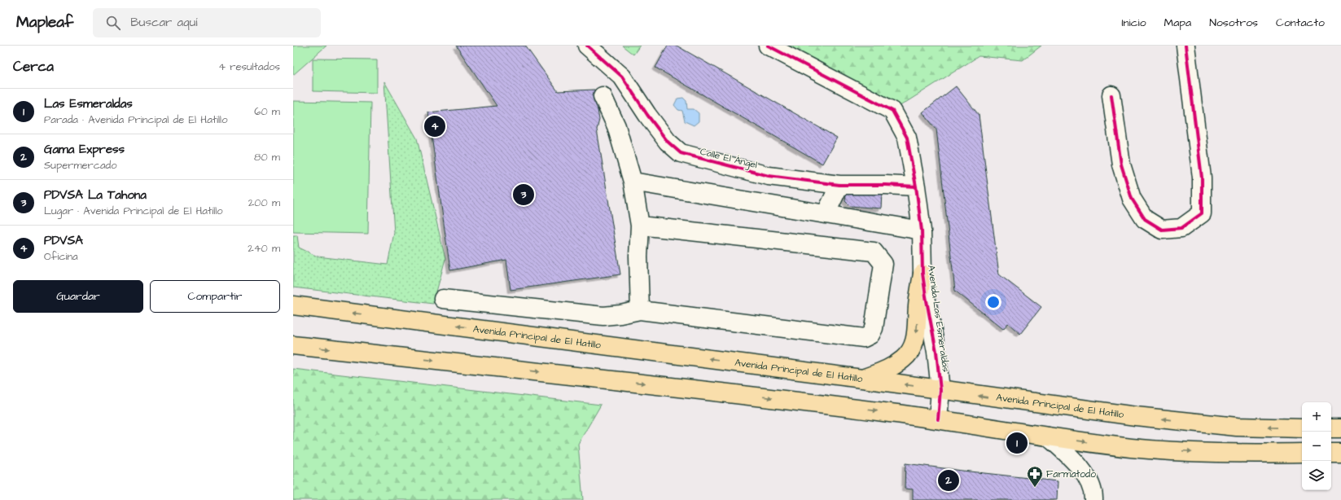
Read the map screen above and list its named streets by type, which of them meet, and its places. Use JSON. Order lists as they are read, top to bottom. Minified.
{"streets":{"main road":["Avenida Principal de El Hatillo"],"street":["Calle El Ángel","Avenida Las Esmeraldas"]},"crossings":[["Calle El Ángel","Avenida Las Esmeraldas"],["Avenida Las Esmeraldas","Avenida Principal de El Hatillo"]],"places":{"pharmacy":["Farmatodo"]},"page":{"header":"Mapleaf","search":"Buscar aquí","nav":["Inicio","Mapa","Nosotros","Contacto"],"heading":["Cerca","4 resultados"],"list":[{"mark":"1","name":"Las Esmeraldas","note":"Parada · Avenida Principal de El Hatillo","value":"60 m"},{"mark":"2","name":"Gama Express","note":"Supermercado","value":"80 m"},{"mark":"3","name":"PDVSA La Tahona","note":"Lugar · Avenida Principal de El Hatillo","value":"200 m"},{"mark":"4","name":"PDVSA","note":"Oficina","value":"240 m"}],"pins":["4","3","1","2"],"buttons":["Guardar","Compartir"],"map_buttons":["+","−"]}}
